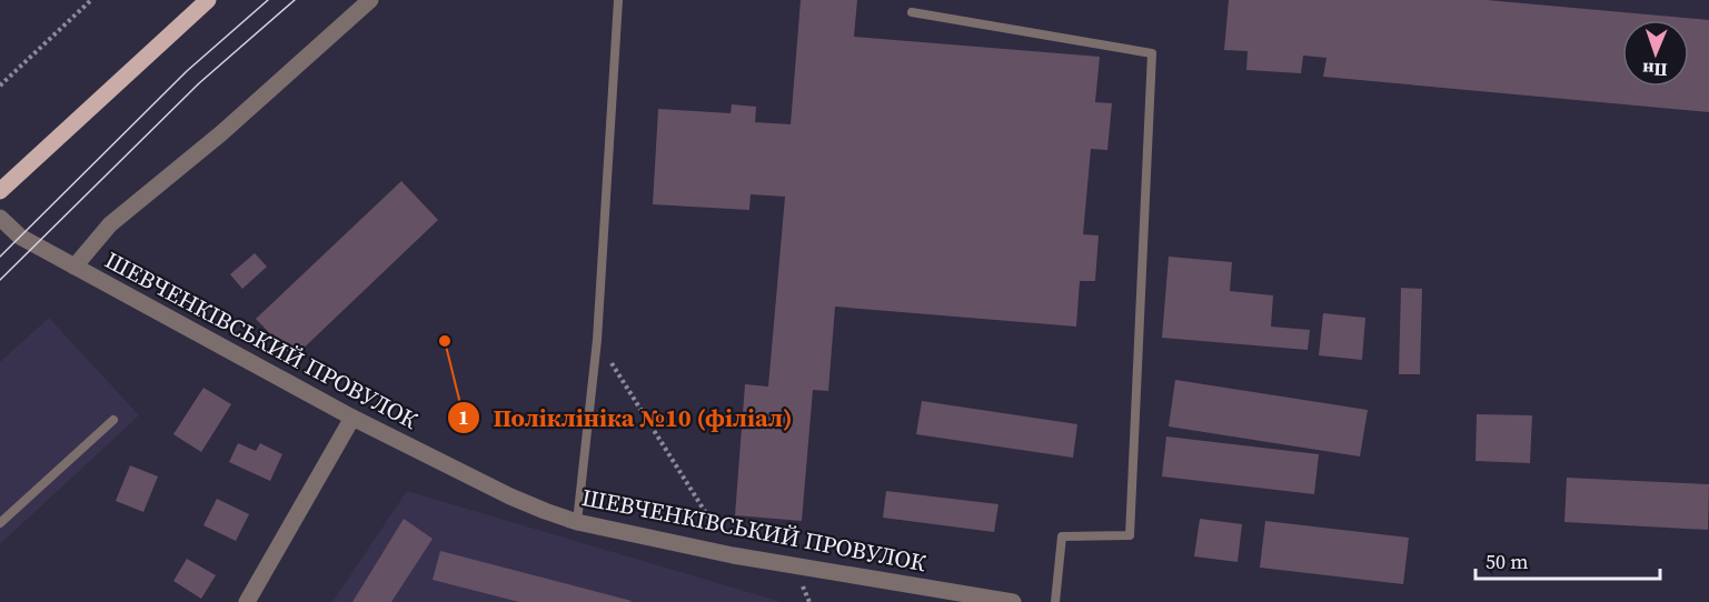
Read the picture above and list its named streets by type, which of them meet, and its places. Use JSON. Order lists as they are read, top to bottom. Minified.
{"streets":{"street":["ШЕВЧЕНКІВСЬКИЙ ПРОВУЛОК"]},"places":["Поліклініка №10 (філіал)"],"scale_bar":"50 m","north":"bottom"}
